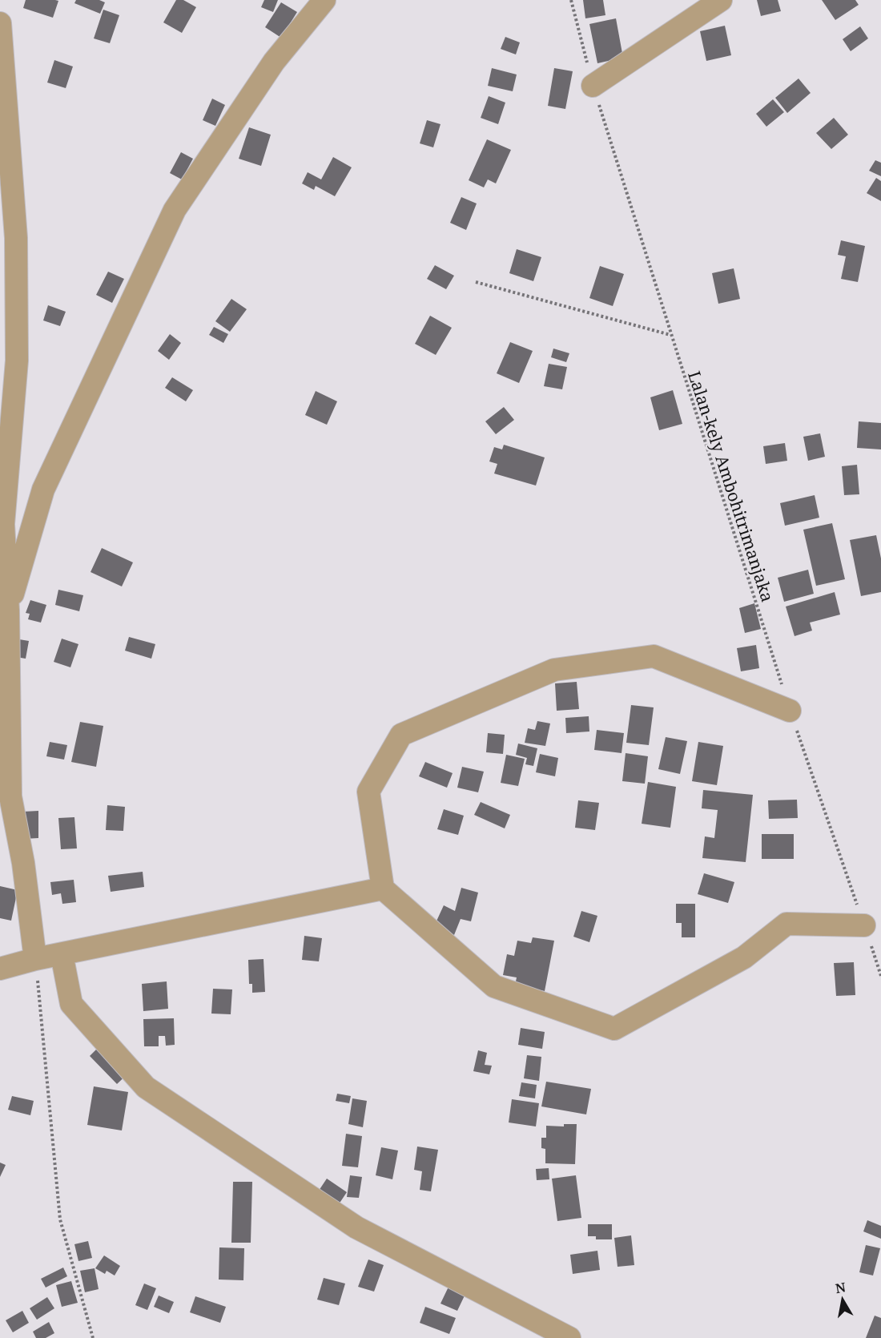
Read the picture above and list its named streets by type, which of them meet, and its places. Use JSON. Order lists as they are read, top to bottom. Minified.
{"streets":{"path":["Lalan-kely Ambohitrimanjaka"]},"north":"top"}
